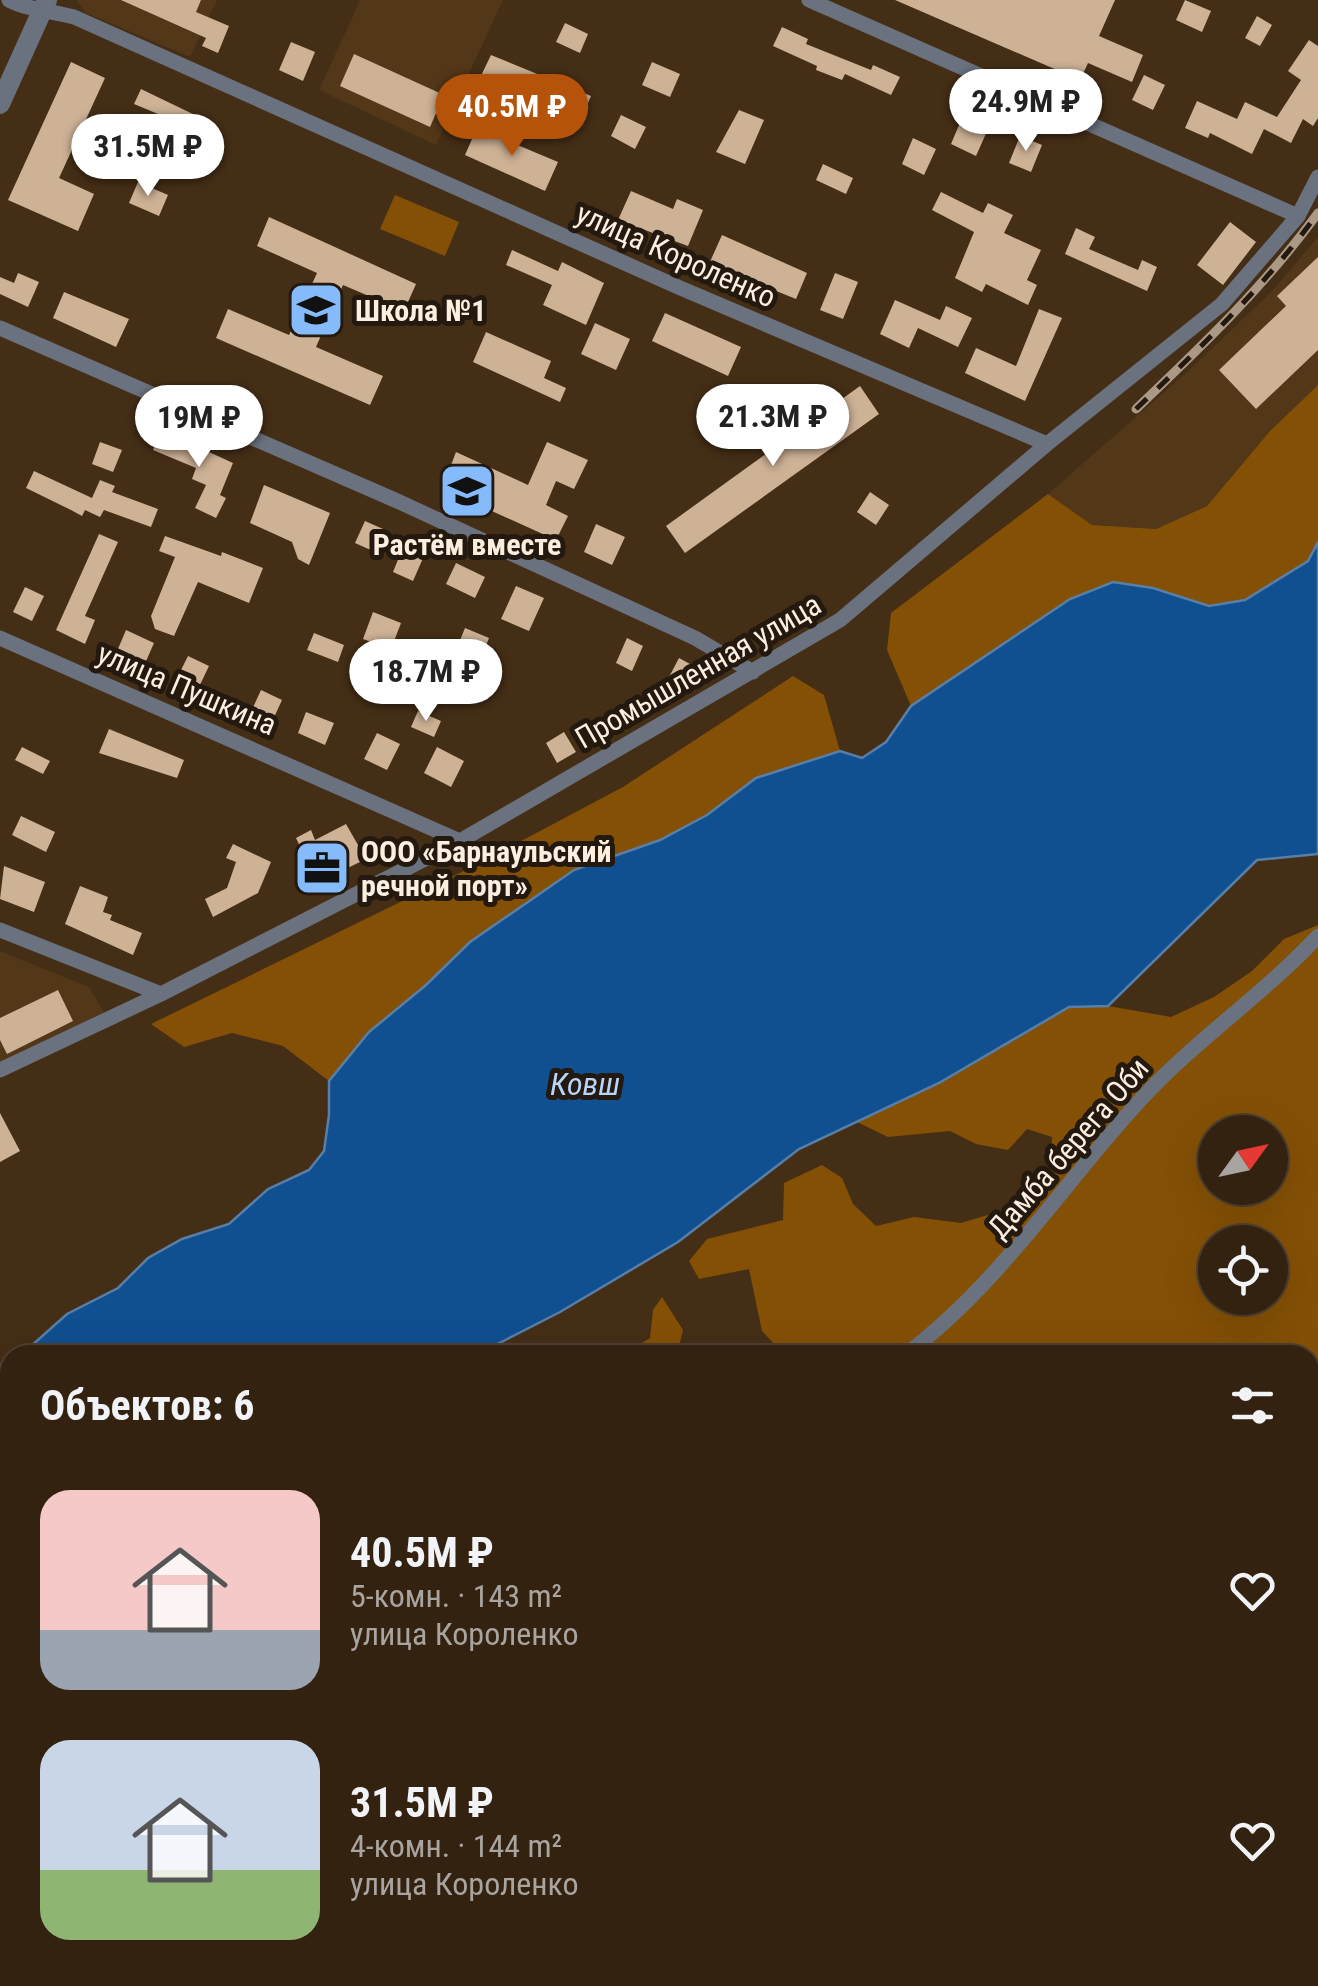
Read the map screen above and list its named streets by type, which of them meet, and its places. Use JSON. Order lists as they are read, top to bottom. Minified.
{"streets":{"street":["улица Короленко","Промышленная улица","улица Пушкина","Дамба берега Оби"]},"crossings":[["улица Короленко","Промышленная улица"],["Промышленная улица","улица Пушкина"]],"water":["Ковш"],"places":{"school or university":["Школа №1","Растём вместе"],"office":["ООО «Барнаульский речной порт»"]},"north":"top right","page":{"price":["24.9M ₽","40.5M ₽","31.5M ₽","21.3M ₽","19M ₽","18.7M ₽"],"heading":"Объектов: 6","list":[{"name":"40.5M ₽","note":"5-комн. · 143 m² · улица Короленко"},{"name":"31.5M ₽","note":"4-комн. · 144 m² · улица Короленко"}]}}
